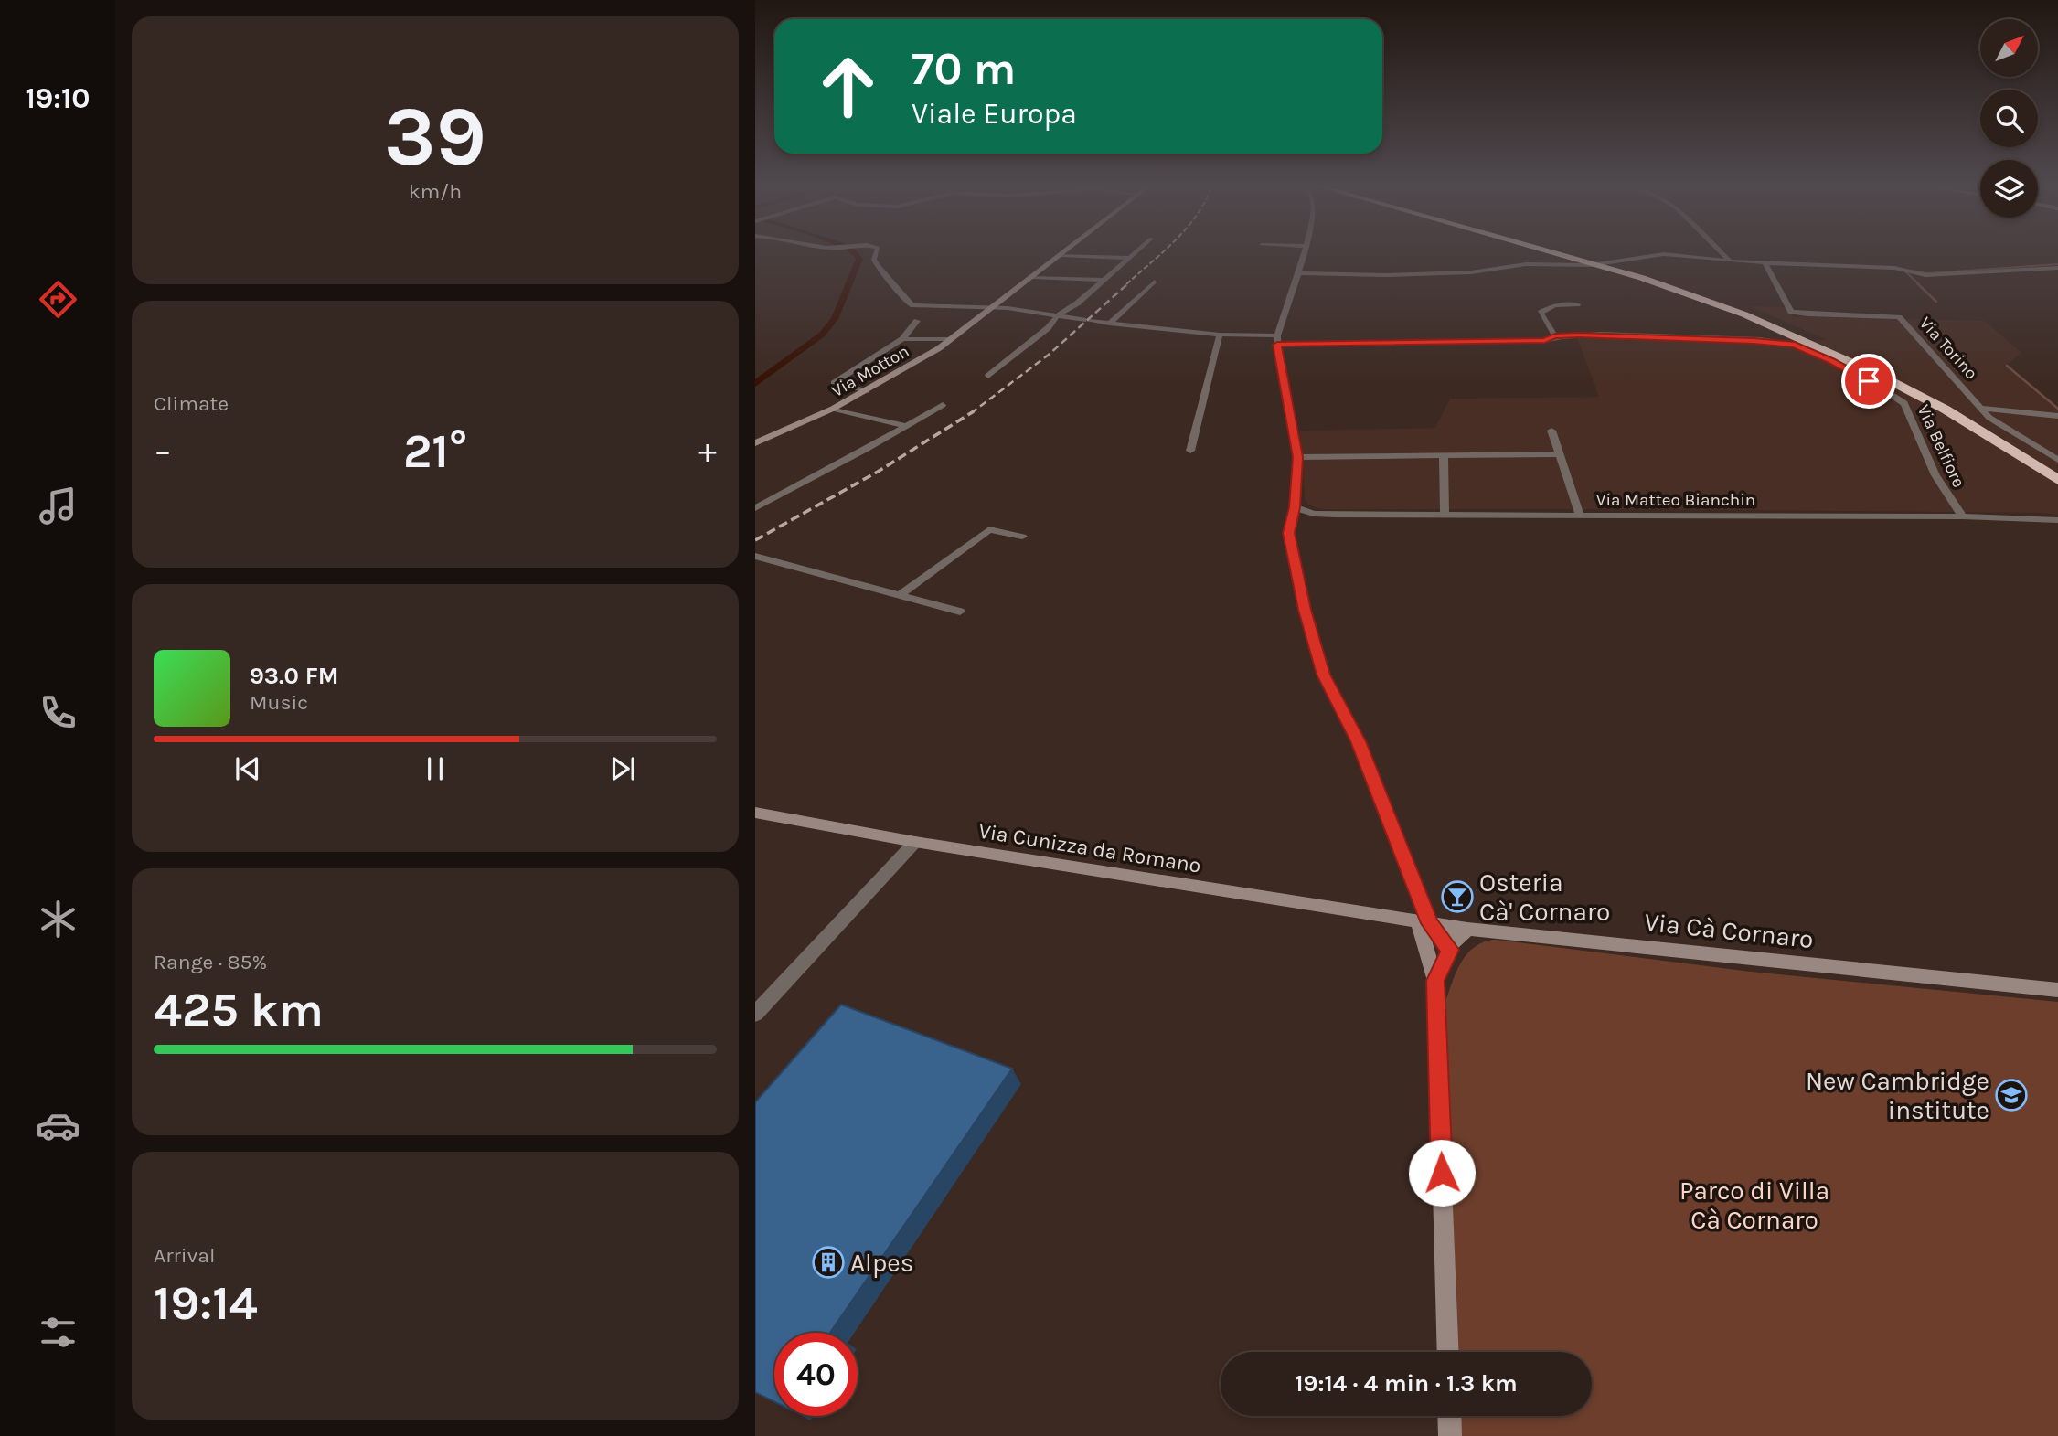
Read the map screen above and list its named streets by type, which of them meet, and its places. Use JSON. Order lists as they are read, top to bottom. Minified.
{"streets":{"main road":["Via Motton","Via Cunizza da Romano","Via Cà Cornaro"],"street":["Via Torino","Via Belfiore","Via Matteo Bianchin"]},"crossings":[["Via Belfiore","Via Matteo Bianchin"],["Via Cunizza da Romano","Via Cà Cornaro"]],"parks":["Parco di Villa Cà Cornaro"],"places":{"bar":["Osteria Cà' Cornaro"],"school or university":["New Cambridge institute"],"building":["Alpes"]},"north":"top right","page":{"tabs":"19:10","tile":[["39","km/h"],"Climate",["Range · 85%","425 km"],["Arrival","19:14"]],"turn":["70 m","Viale Europa"],"heat":["−","21°","+"],"song":["93.0 FM","Music"],"limit":"40","trip":"19:14 · 4 min · 1.3 km"}}
